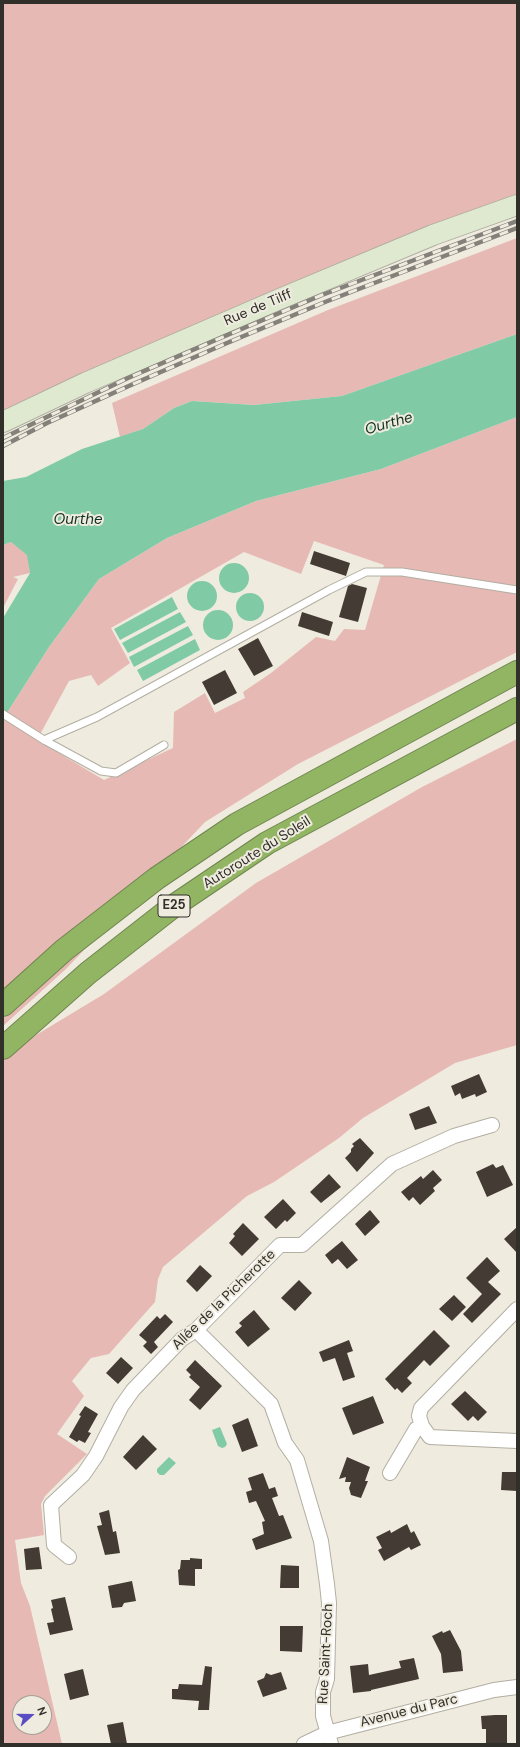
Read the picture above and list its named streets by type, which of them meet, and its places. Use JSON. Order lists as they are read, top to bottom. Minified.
{"streets":{"highway":["Autoroute du Soleil","E25"],"main road":["Rue de Tilff"],"street":["Allée de la Picherotte","Rue Saint-Roch","Avenue du Parc"]},"crossings":[["Allée de la Picherotte","Rue Saint-Roch"],["Rue Saint-Roch","Avenue du Parc"]],"water":["Ourthe"],"north":"right"}
